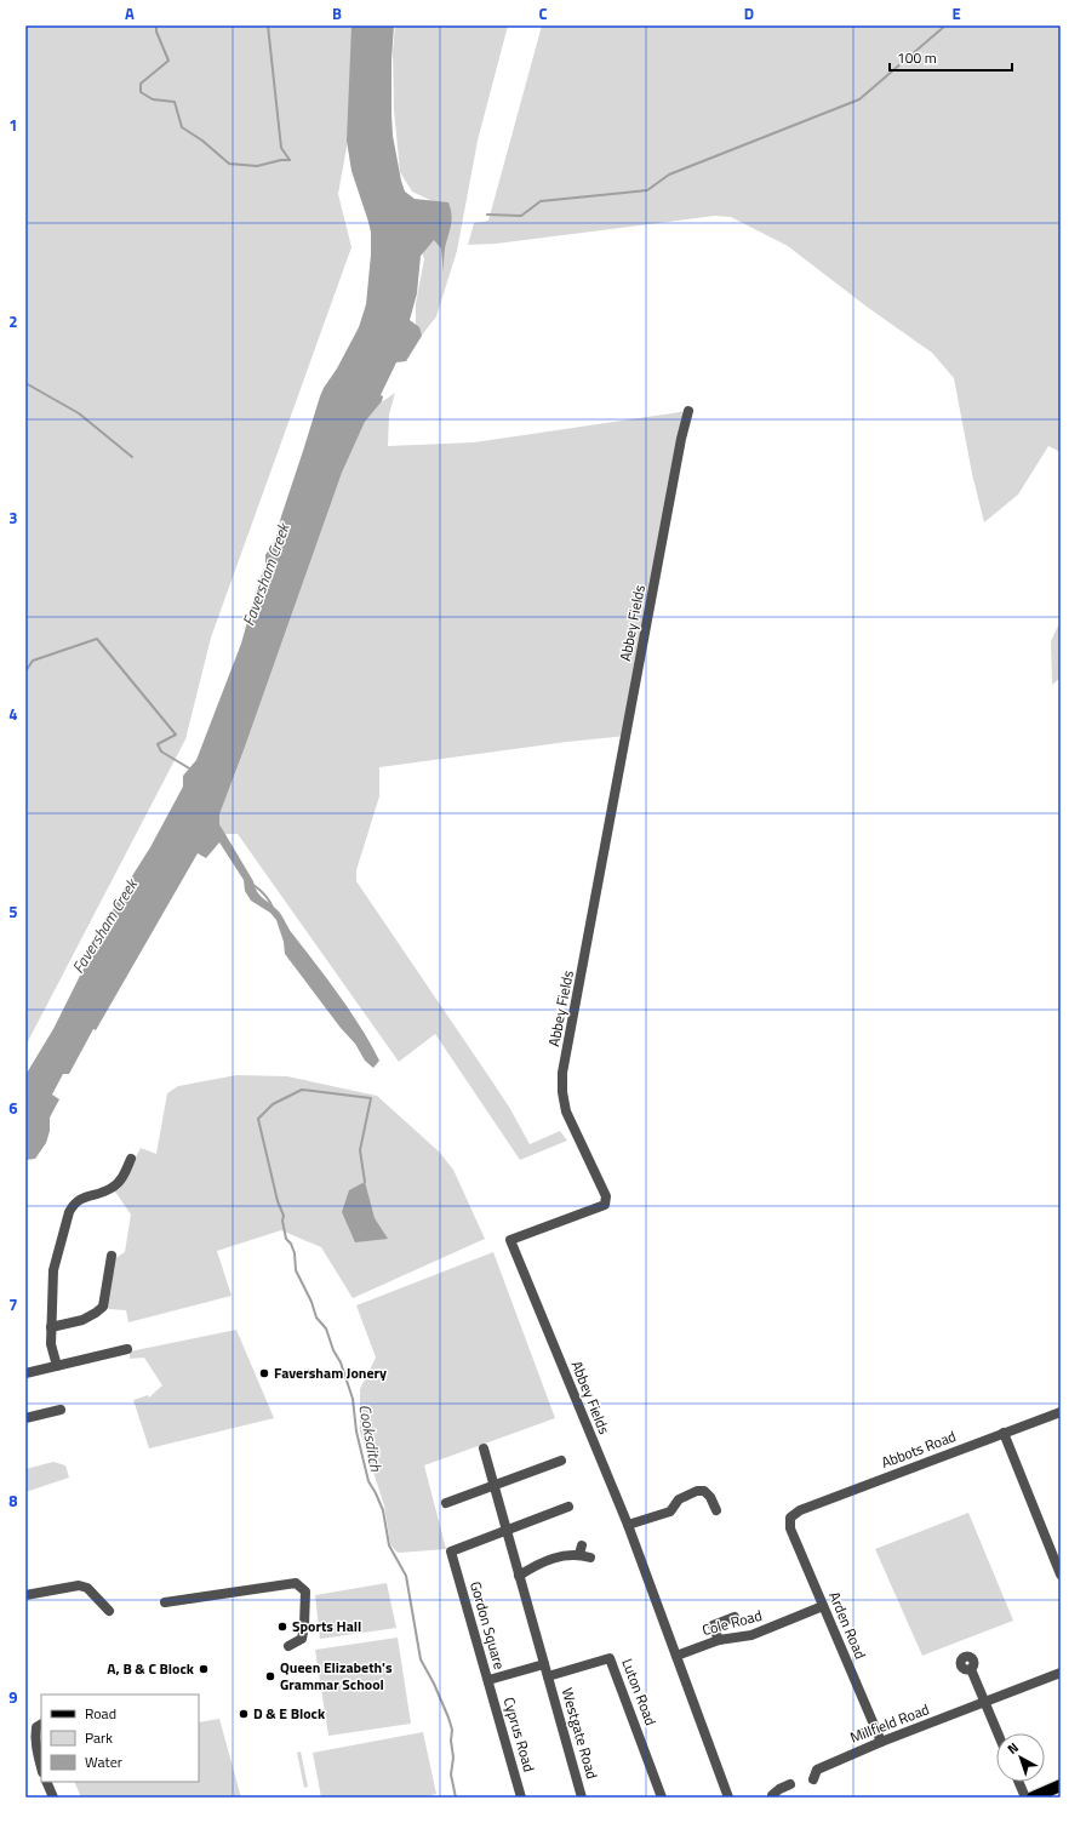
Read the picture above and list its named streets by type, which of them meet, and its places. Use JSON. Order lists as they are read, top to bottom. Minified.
{"streets":{"street":["Abbey Fields","Abbots Road","Cole Road","Gordon Square","Arden Road","Luton Road","Millfield Road","Westgate Road","Cyprus Road"]},"crossings":[["Abbey Fields","Cole Road"],["Abbots Road","Arden Road"],["Cole Road","Arden Road"],["Gordon Square","Cyprus Road"],["Arden Road","Millfield Road"],["Luton Road","Westgate Road"]],"water":["Faversham Creek","Cooksditch"],"places":["Faversham Jonery","Sports Hall","A, B & C Block","Queen Elizabeth's Grammar School","D & E Block"],"legend":["Road","Park","Water"],"scale_bar":"100 m","north":"top left","grid":{"columns":["A","B","C","D","E"],"rows":["1","2","3","4","5","6","7","8","9"]}}
